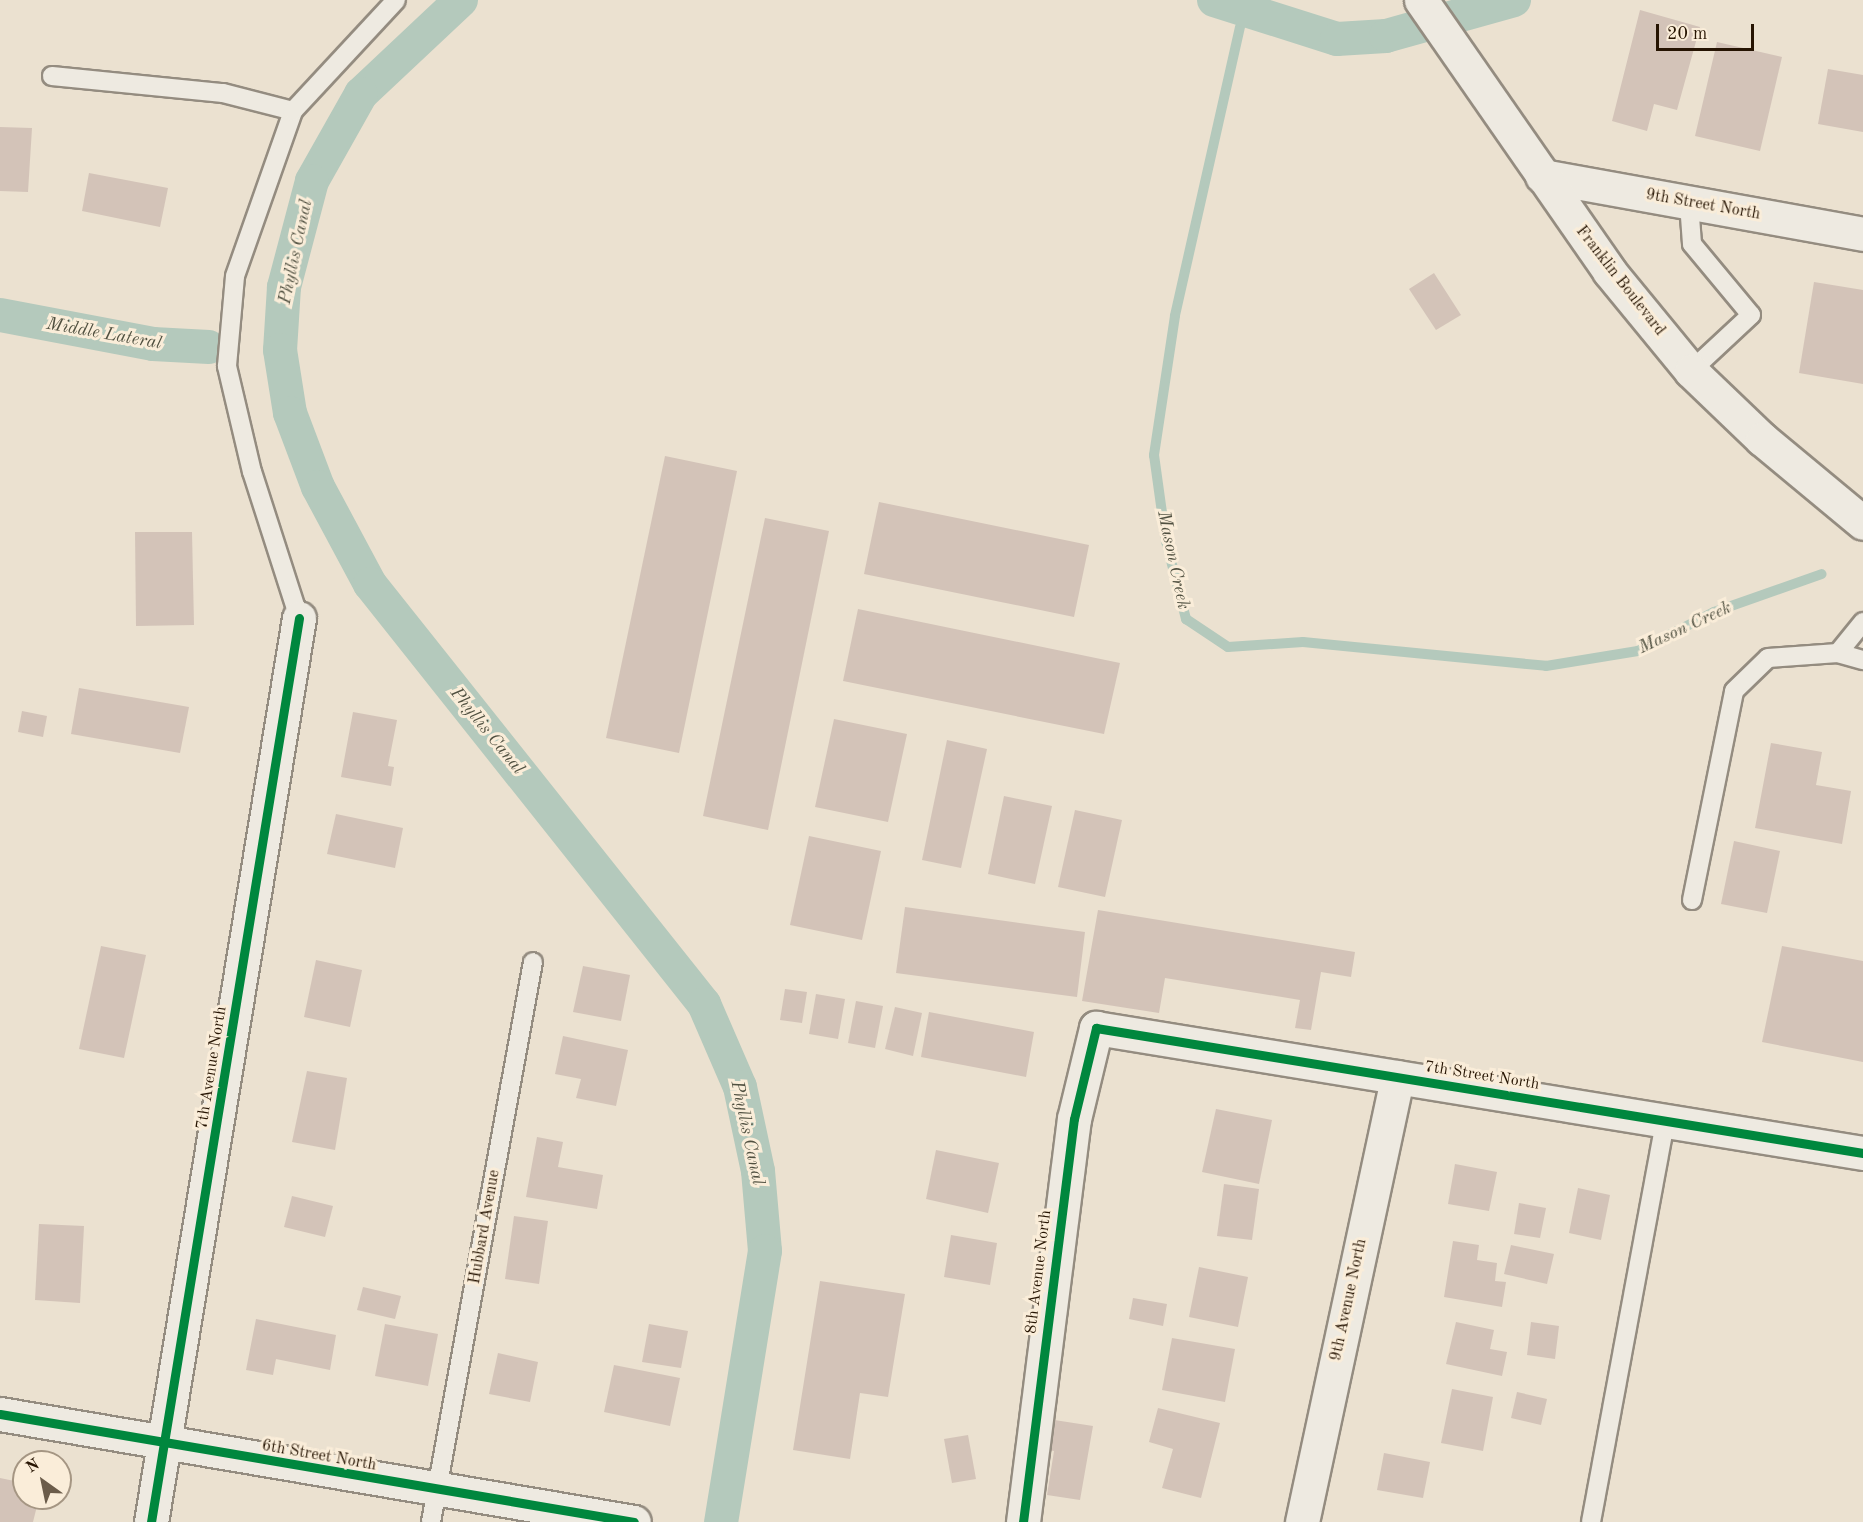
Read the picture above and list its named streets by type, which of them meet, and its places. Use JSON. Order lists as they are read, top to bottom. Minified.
{"streets":{"street":["9th Street North","Franklin Boulevard","7th Avenue North","7th Street North","8th Avenue North","9th Avenue North","6th Street North"],"lane":["Hubbard Avenue"]},"crossings":[["9th Street North","Franklin Boulevard"],["7th Avenue North","6th Street North"],["7th Street North","8th Avenue North"],["7th Street North","9th Avenue North"],["Hubbard Avenue","6th Street North"]],"water":["Phyllis Canal","Middle Lateral","Mason Creek"],"scale_bar":"20 m","north":"top left"}
